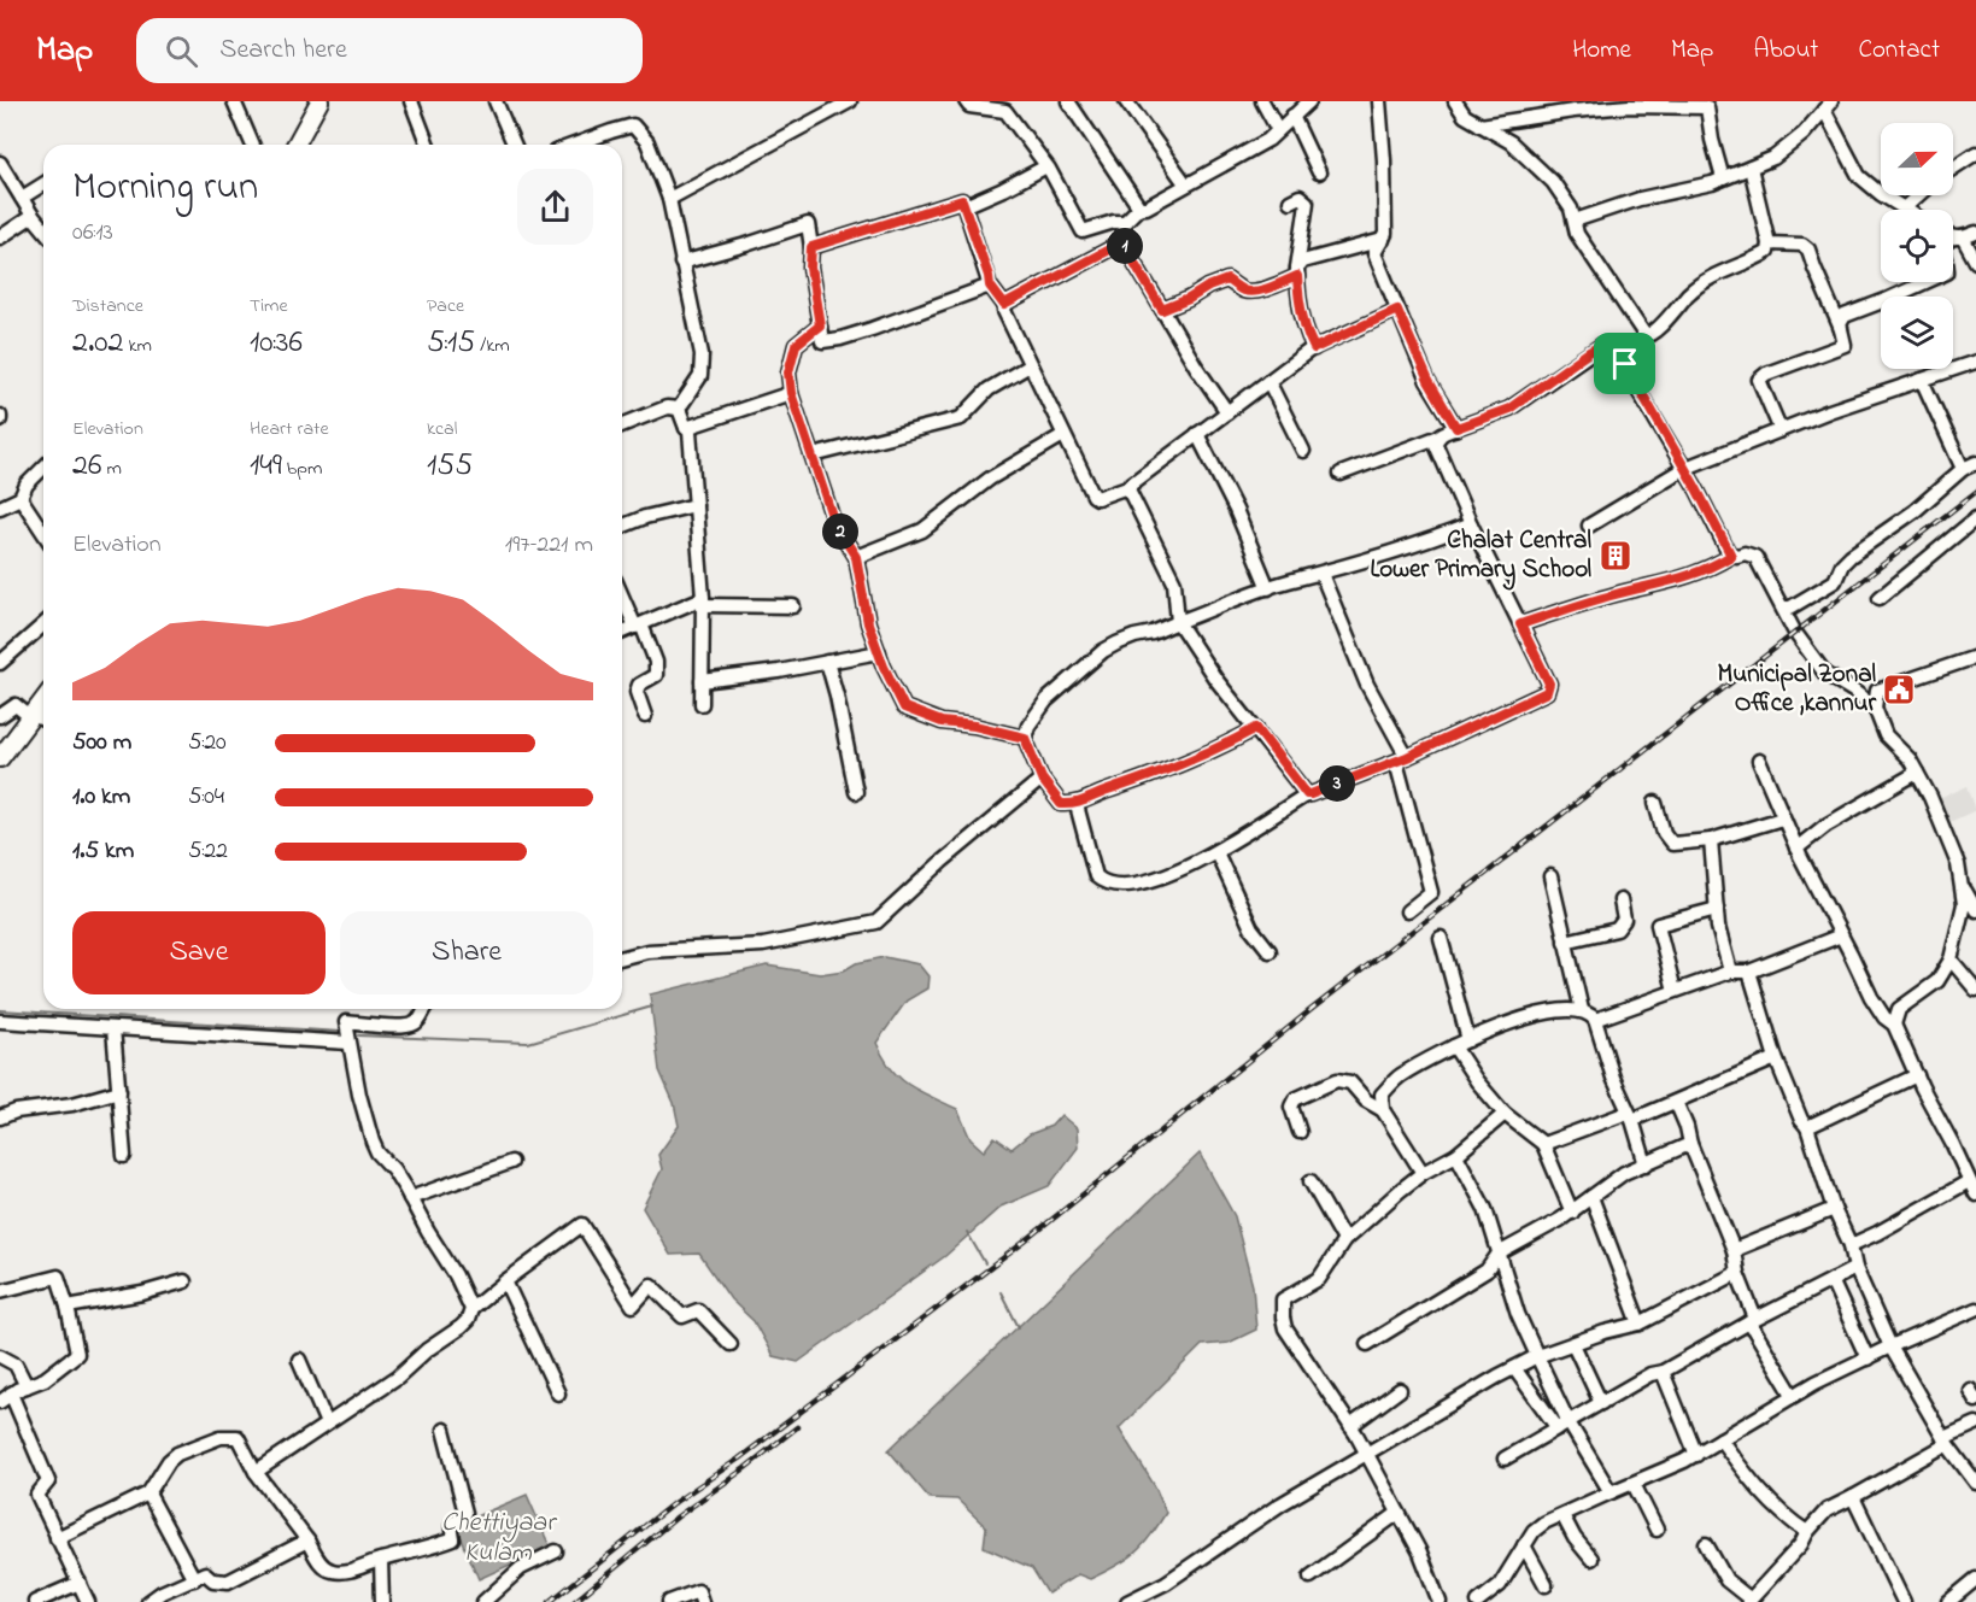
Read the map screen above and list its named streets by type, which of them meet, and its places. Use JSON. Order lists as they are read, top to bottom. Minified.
{"water":["Chettiyaar Kulam"],"places":{"building":["Chalat Central Lower Primary School"],"public building":["Municipal Zonal Office ,kannur"]},"north":"right","page":{"header":"Map","search":"Search here","nav":["Home","Map","About","Contact"],"heading":["Morning run","06:13"],"pins":["1","2","3"],"stats":[["Distance","2.02 km"],["Time","10:36"],["Pace","5:15 /km"],["Elevation","26 m"],["Heart rate","149 bpm"],["kcal","155"]],"chart":["Elevation","197–221 m"],"list":[{"name":"500 m","note":"5:20"},{"name":"1.0 km","note":"5:04"},{"name":"1.5 km","note":"5:22"}],"buttons":["Save","Share"]}}
